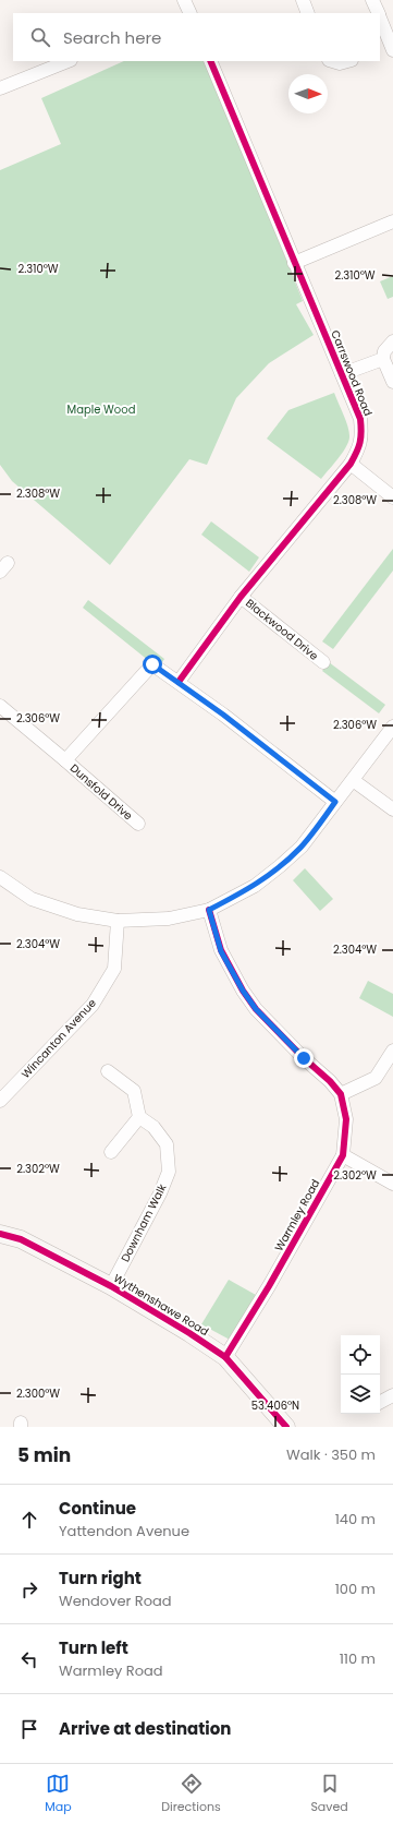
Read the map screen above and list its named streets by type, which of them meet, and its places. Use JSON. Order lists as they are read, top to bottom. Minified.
{"streets":{"main road":["Wythenshawe Road"],"street":["Carrswood Road","Blackwood Drive","Dunsfold Drive","Wincanton Avenue","Warmley Road","Downham Walk"]},"crossings":[["Carrswood Road","Blackwood Drive"],["Warmley Road","Wythenshawe Road"],["Downham Walk","Wythenshawe Road"]],"parks":["Maple Wood"],"north":"right","page":{"search":"Search here","heading":["5 min","Walk · 350 m"],"list":[["Continue","Yattendon Avenue","140 m"],["Turn right","Wendover Road","100 m"],["Turn left","Warmley Road","110 m"],"Arrive at destination"],"nav":["Map","Directions","Saved"]},"coordinates":["2.310°W","2.308°W","2.306°W","2.304°W","2.302°W","2.300°W","53.406°N"]}
